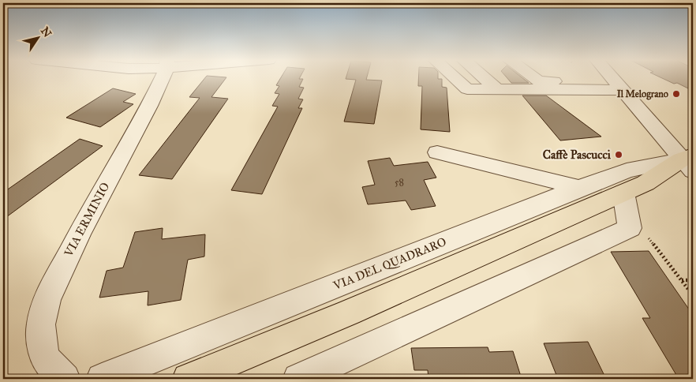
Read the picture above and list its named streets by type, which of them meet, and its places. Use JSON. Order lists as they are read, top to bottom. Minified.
{"streets":{"street":["VIA ERMINIO","VIA DEL QUADRARO"]},"places":["Il Melograno","Caffè Pascucci"],"house_numbers":["58"],"north":"top right"}
